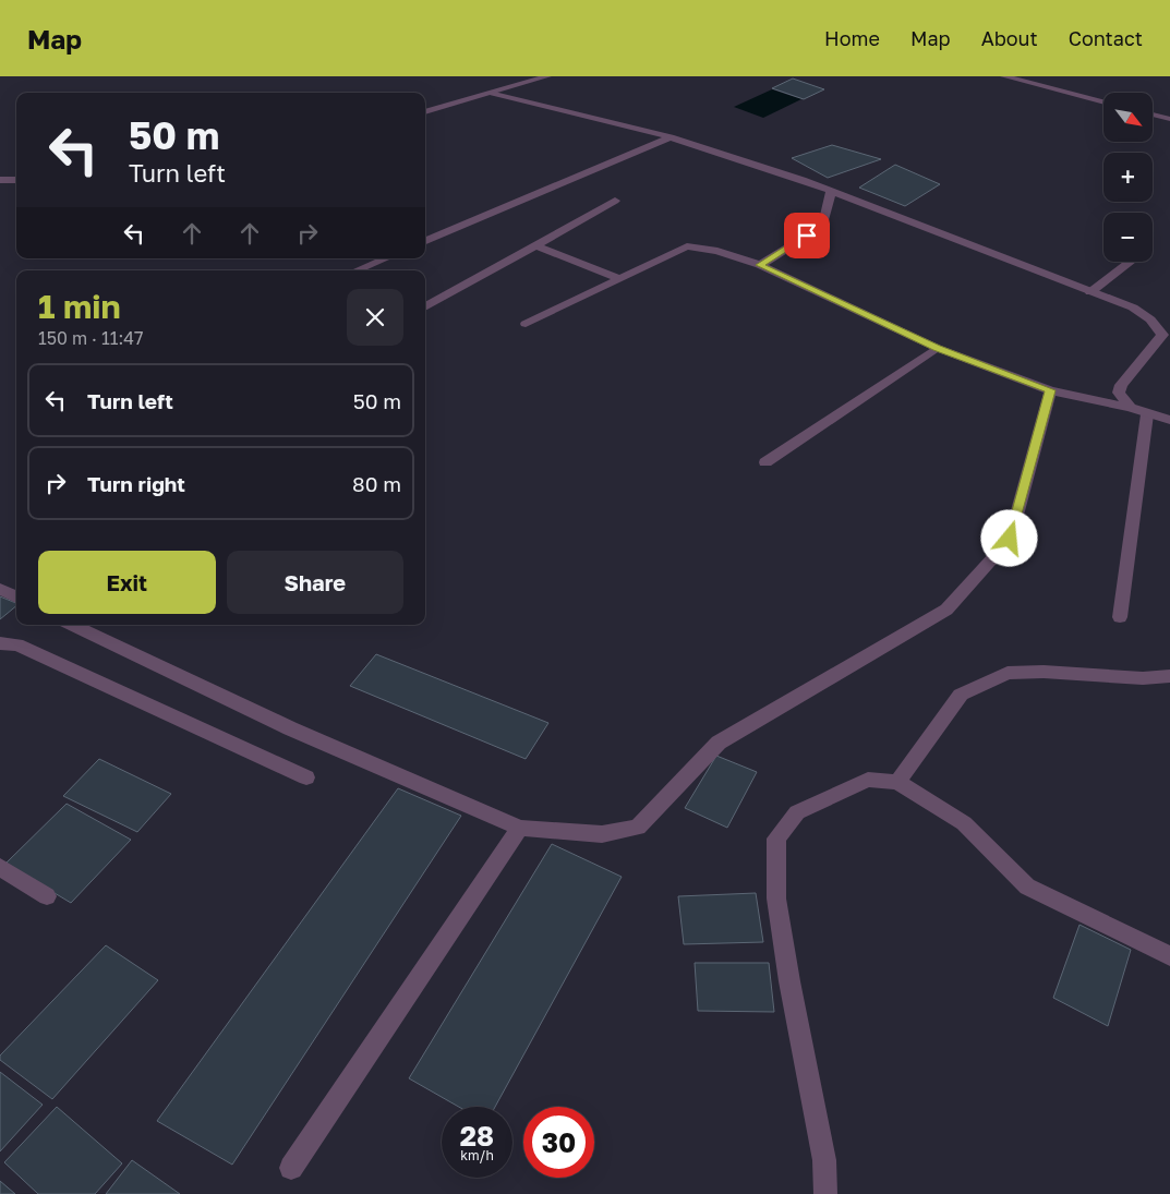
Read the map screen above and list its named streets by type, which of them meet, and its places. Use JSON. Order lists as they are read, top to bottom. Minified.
{"north":"bottom right","page":{"header":"Map","nav":["Home","Map","About","Contact"],"map_buttons":["+","−"],"turn":["50 m","Turn left"],"heading":["1 min","150 m · 11:47"],"list":[{"name":"Turn left","value":"50 m"},{"name":"Turn right","value":"80 m"}],"buttons":["Exit","Share"],"speed":"28 km/h","limit":"30"}}
